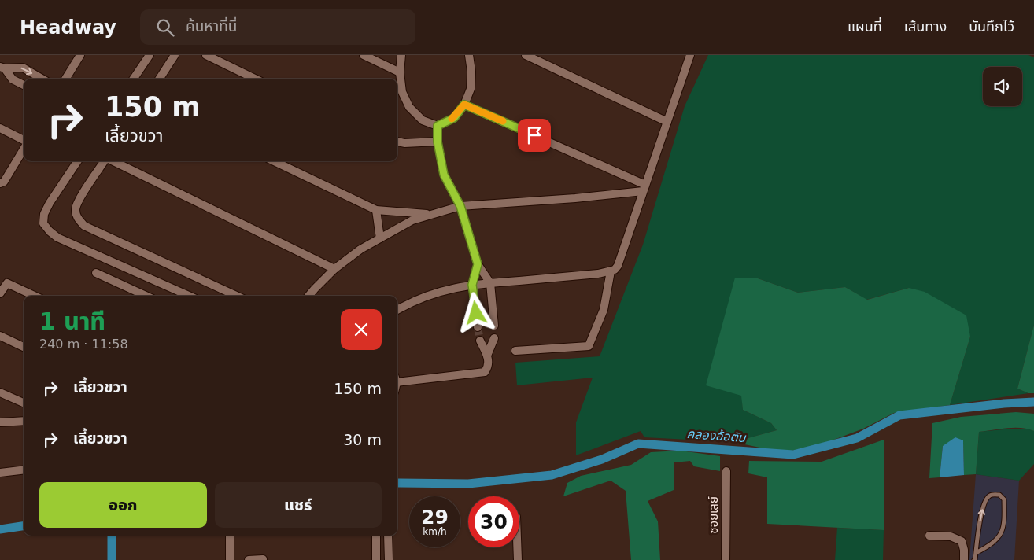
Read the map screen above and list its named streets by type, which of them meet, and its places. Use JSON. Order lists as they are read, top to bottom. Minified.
{"streets":{"street":["ซอยเลย์"]},"water":["คลองอ้อตัน"],"page":{"header":"Headway","search":"ค้นหาที่นี่","nav":["แผนที่","เส้นทาง","บันทึกไว้"],"turn":["150 m","เลี้ยวขวา"],"heading":["1 นาที","240 m · 11:58"],"list":[{"name":"เลี้ยวขวา","value":"150 m"},{"name":"เลี้ยวขวา","value":"30 m"}],"buttons":["ออก","แชร์"],"speed":"29 km/h","limit":"30"}}
